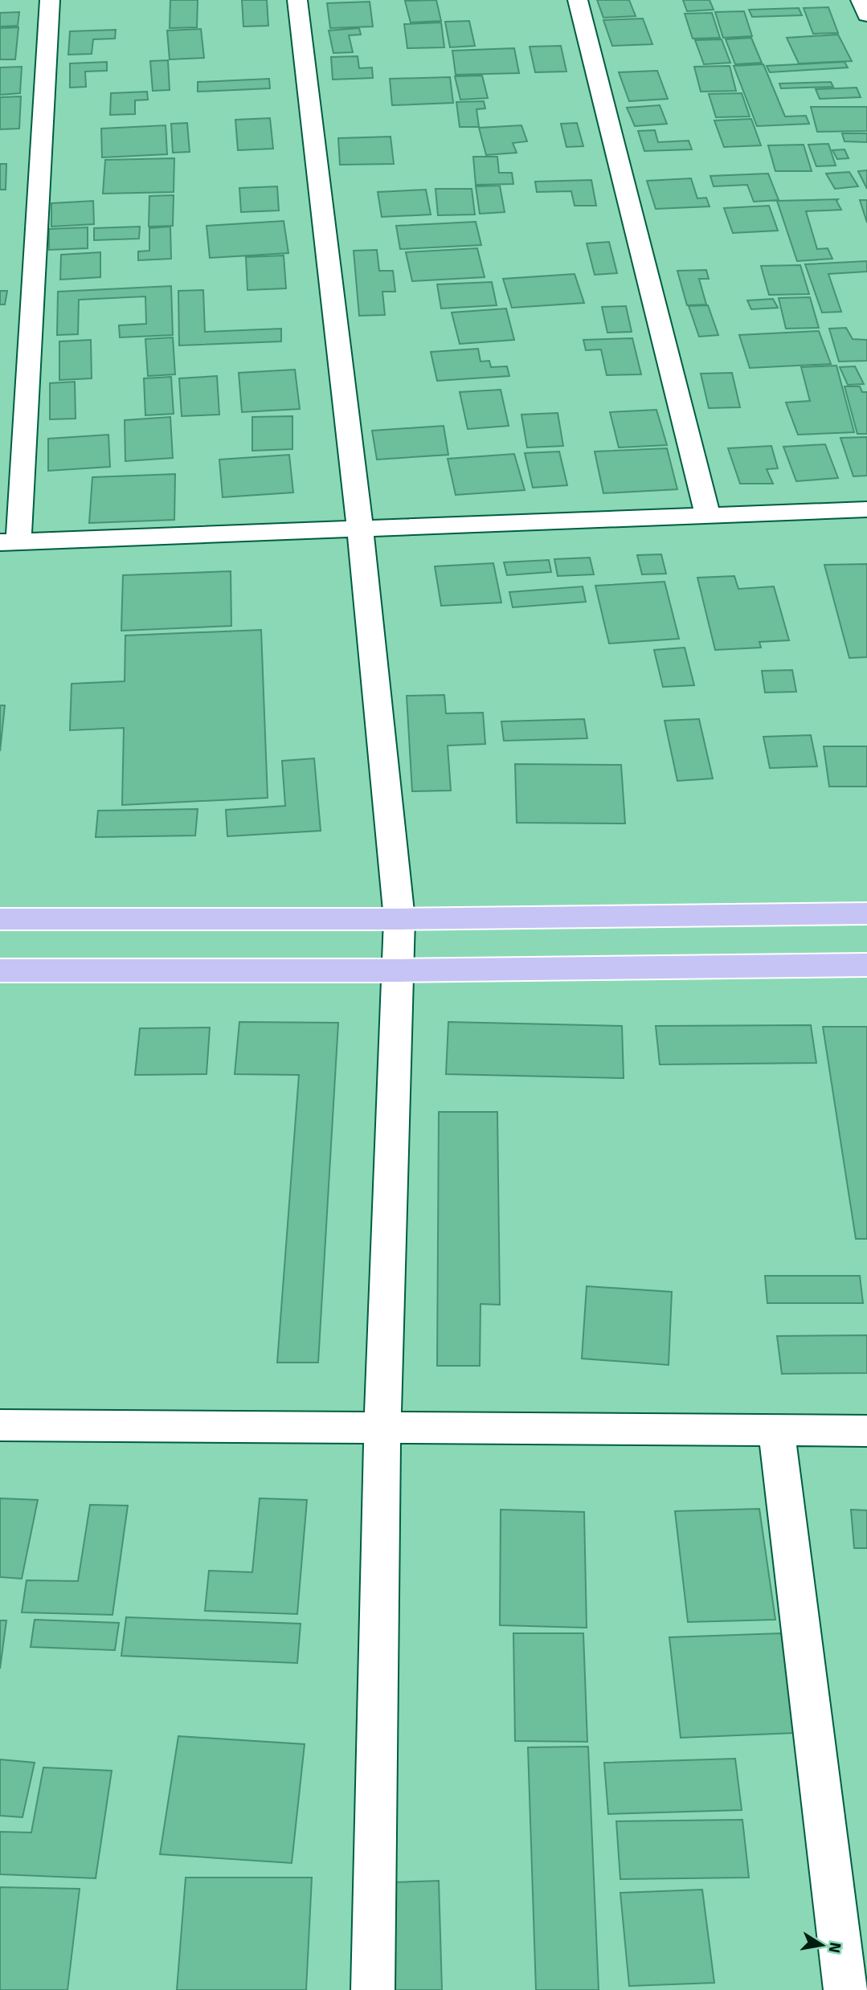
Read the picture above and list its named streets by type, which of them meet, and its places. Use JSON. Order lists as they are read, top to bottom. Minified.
{"north":"right"}
